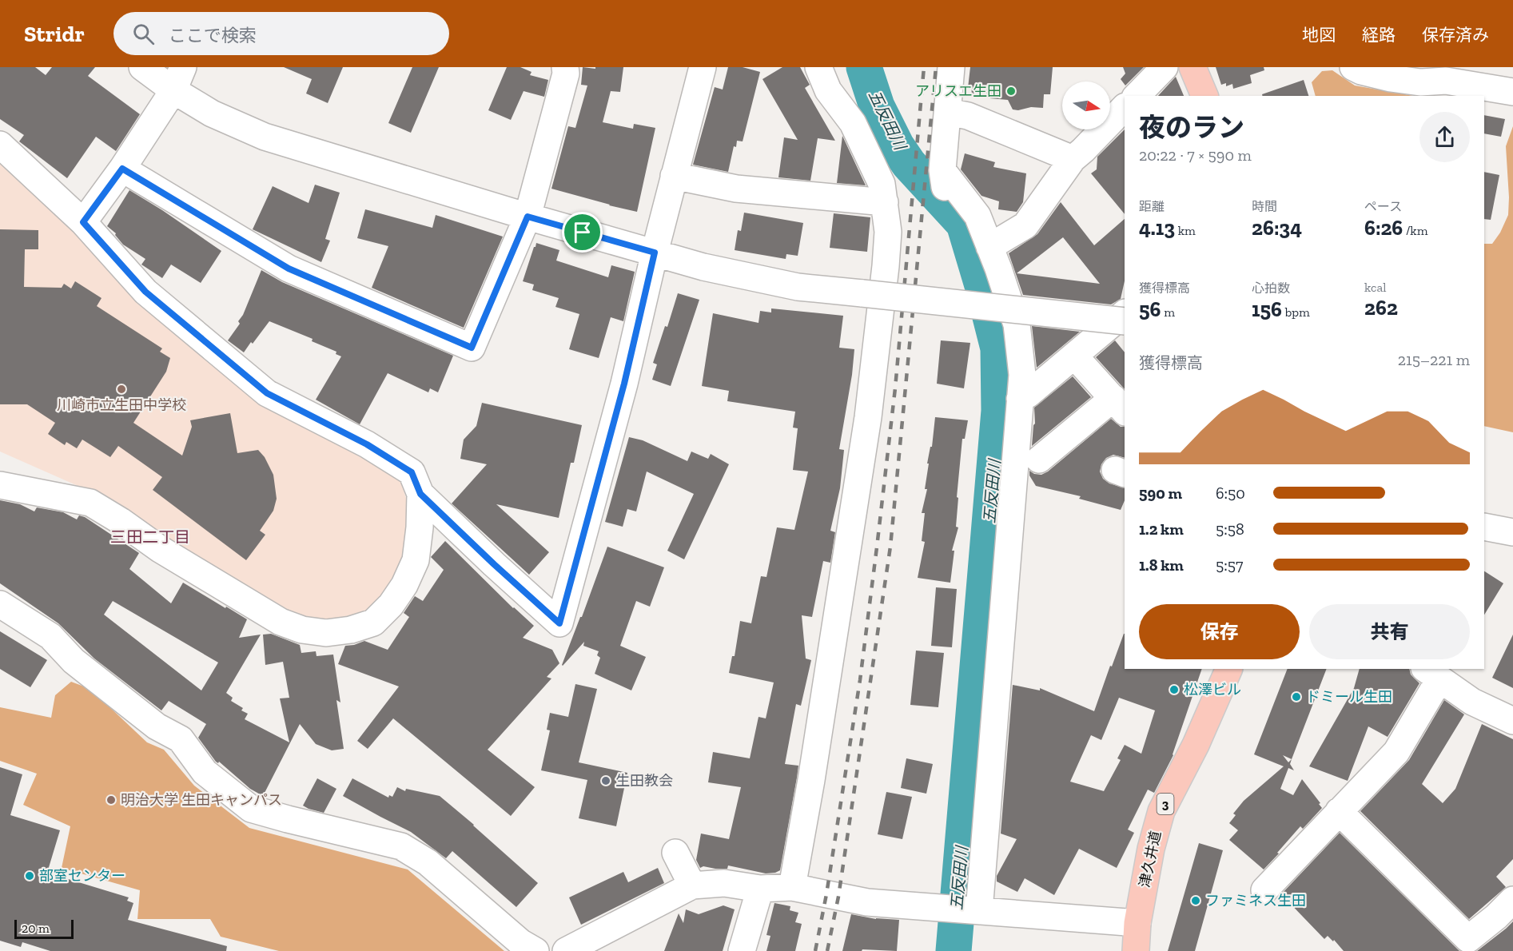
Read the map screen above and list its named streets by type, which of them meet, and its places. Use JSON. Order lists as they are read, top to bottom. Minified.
{"streets":{"main road":["3","津久井道"]},"districts":["三田二丁目"],"water":["五反田川"],"places":["アリスエ生田","川崎市立生田中学校","松澤ビル","ドミール生田","生田教会","明治大学 生田キャンパス","部室センター","ファミネス生田"],"scale_bar":"20 m","north":"right","page":{"header":"Stridr","search":"ここで検索","nav":["地図","経路","保存済み"],"heading":["夜のラン","20:22 · 7 × 590 m"],"stats":[["距離","4.13 km"],["時間","26:34"],["ペース","6:26 /km"],["獲得標高","56 m"],["心拍数","156 bpm"],["kcal","262"]],"chart":["獲得標高","215–221 m"],"list":[{"name":"590 m","note":"6:50"},{"name":"1.2 km","note":"5:58"},{"name":"1.8 km","note":"5:57"}],"buttons":["保存","共有"],"scale":"20 m"}}
